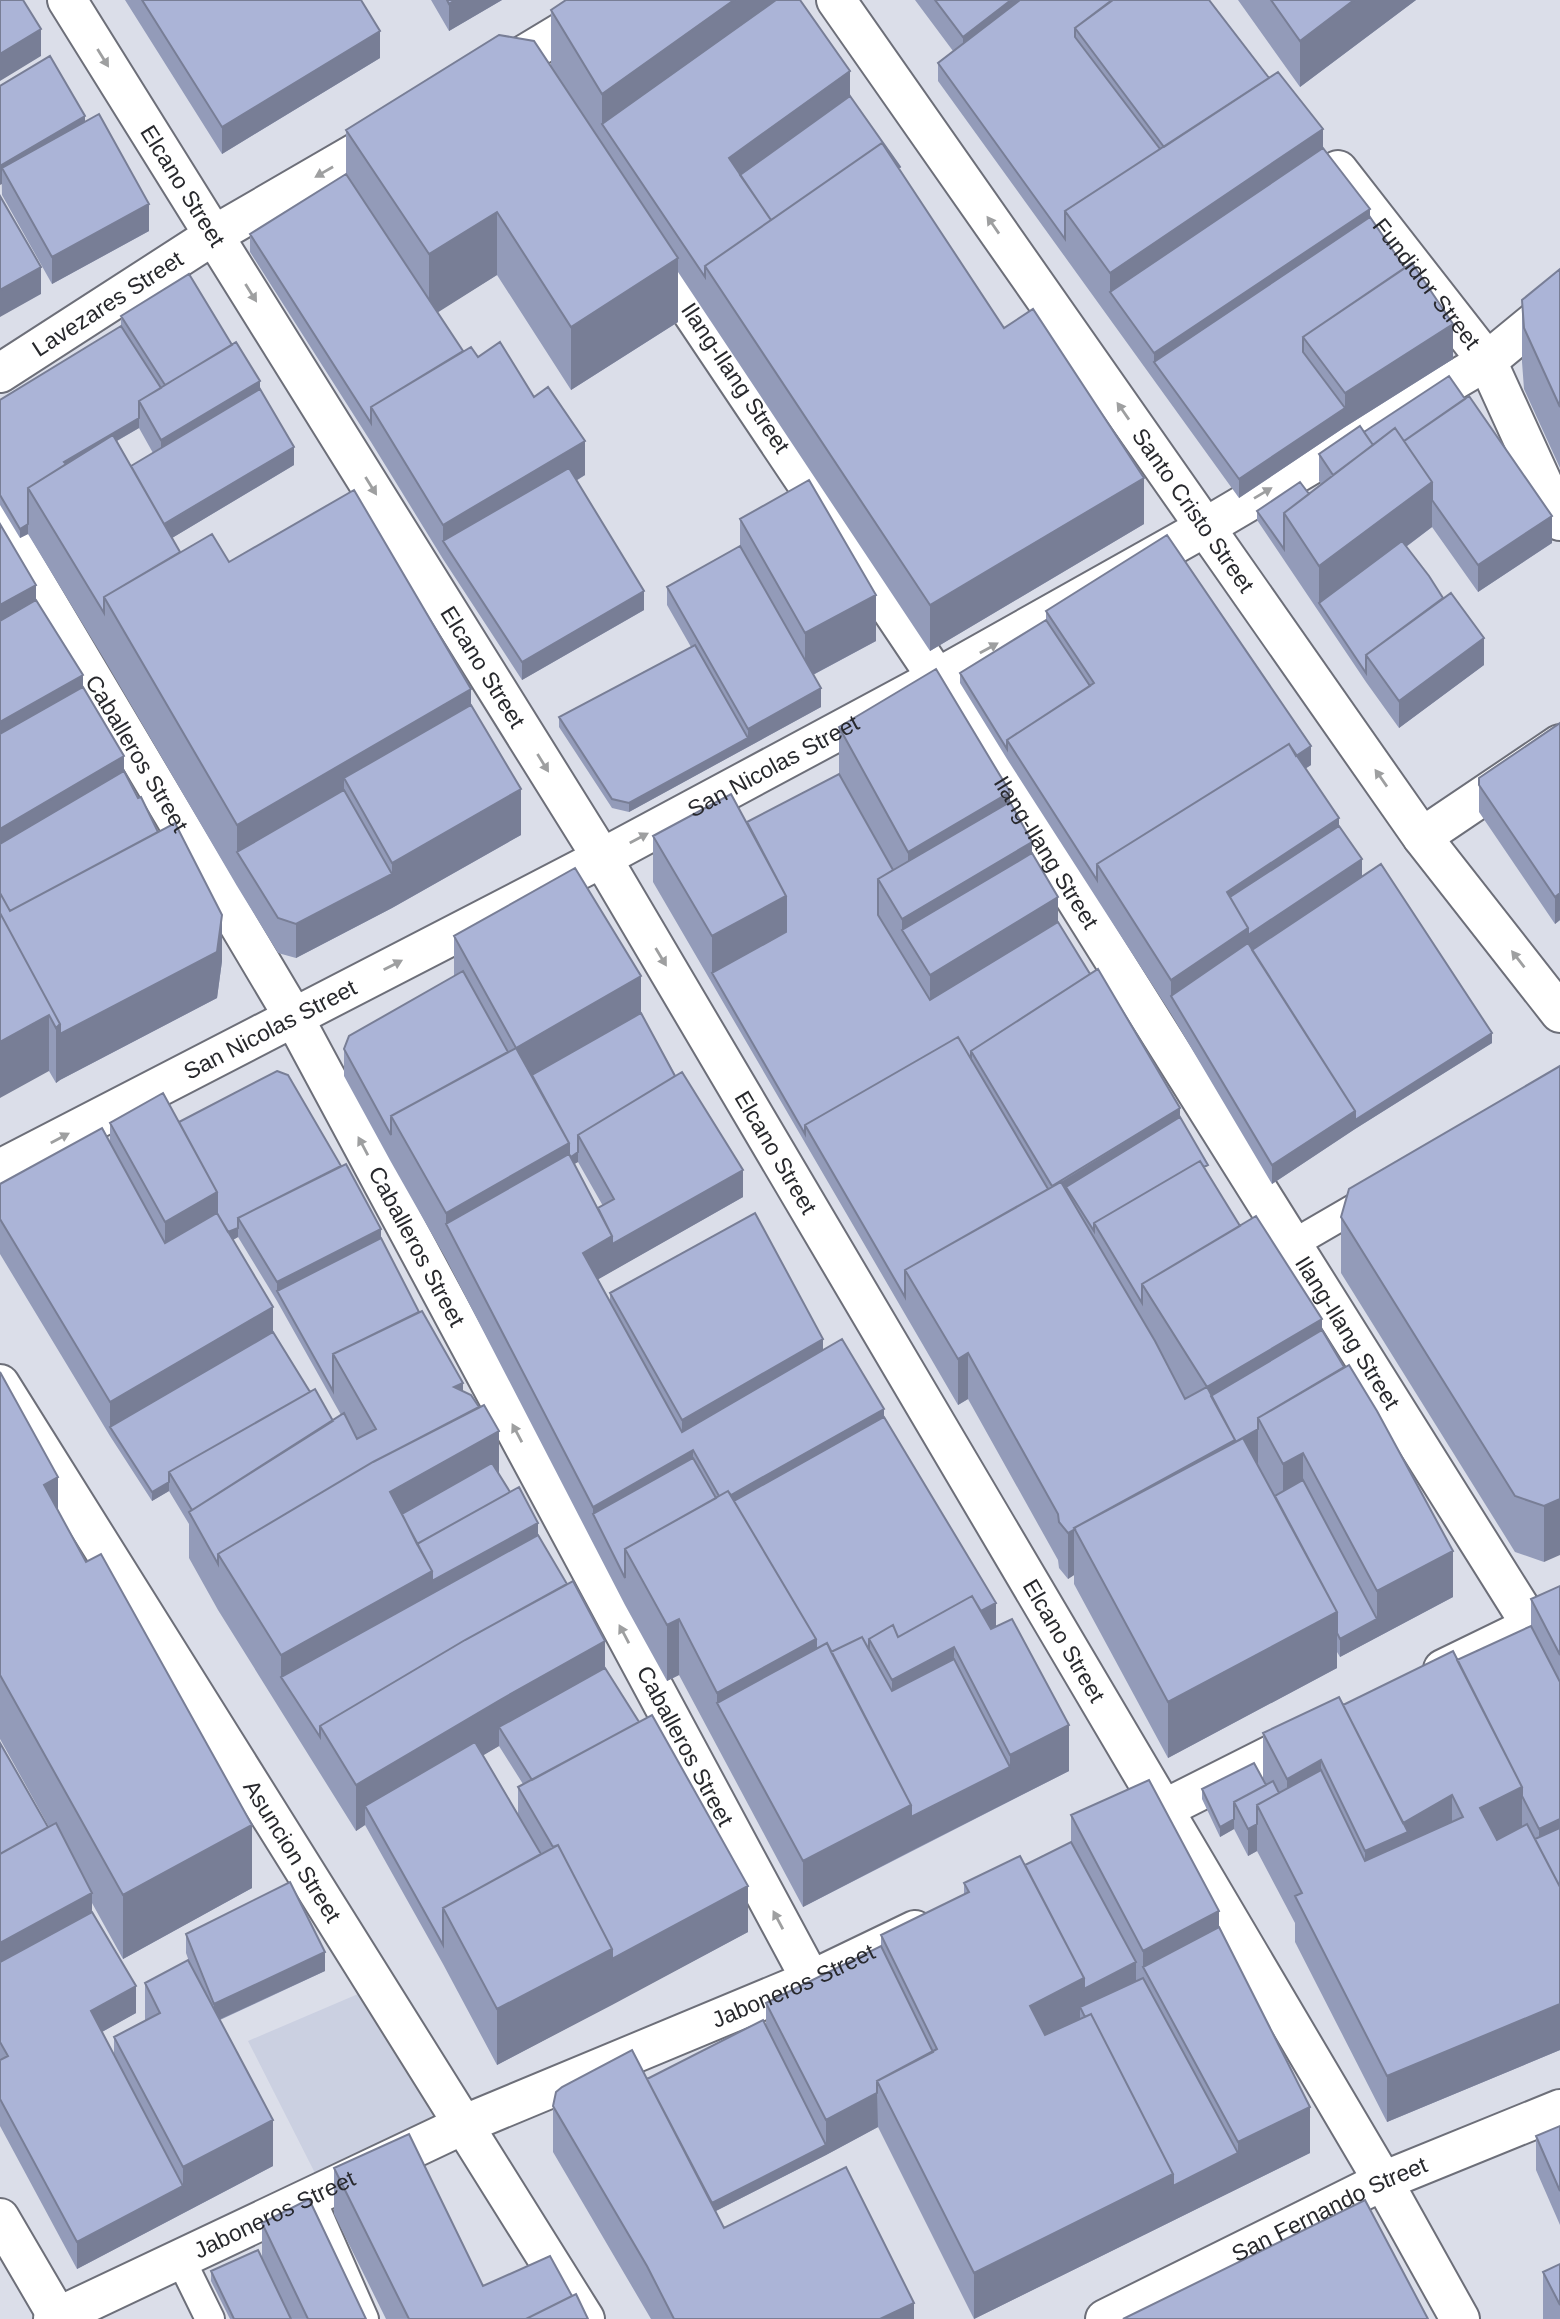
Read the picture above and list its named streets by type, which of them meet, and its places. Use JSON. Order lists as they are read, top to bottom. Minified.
{"streets":{"street":["Elcano Street","Fundidor Street","Lavezares Street","Ilang-Ilang Street","Santo Cristo Street","Caballeros Street","San Nicolas Street","Asuncion Street","Jaboneros Street","San Fernando Street"]},"crossings":[["Elcano Street","Lavezares Street"],["Elcano Street","San Nicolas Street"],["Elcano Street","San Fernando Street"],["Fundidor Street","San Nicolas Street"],["Ilang-Ilang Street","San Nicolas Street"],["Santo Cristo Street","San Nicolas Street"],["Caballeros Street","San Nicolas Street"],["Caballeros Street","Jaboneros Street"],["Asuncion Street","Jaboneros Street"]],"one_way":["Elcano Street","Lavezares Street","Santo Cristo Street","Caballeros Street","San Nicolas Street"]}
